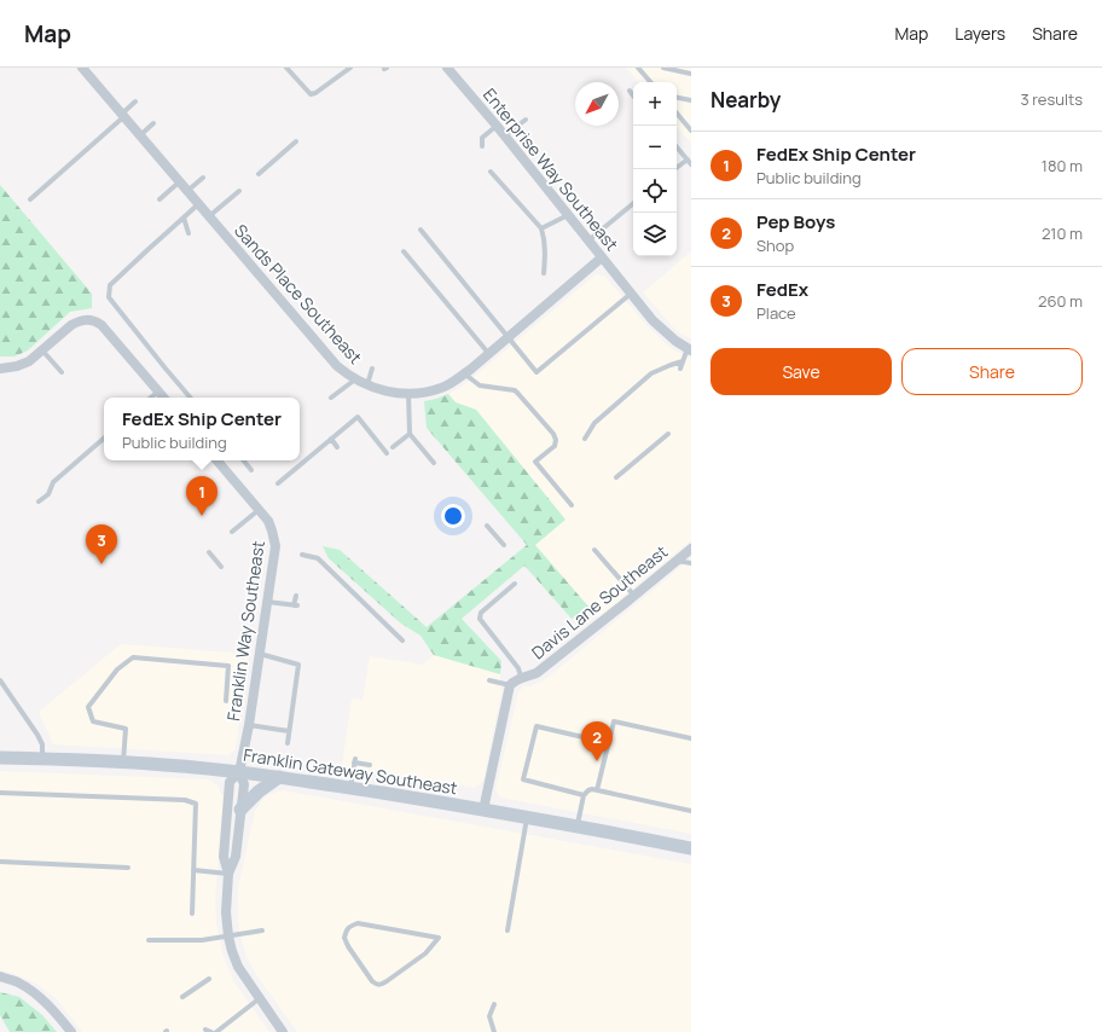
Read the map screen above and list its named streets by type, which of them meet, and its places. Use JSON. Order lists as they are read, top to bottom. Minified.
{"streets":{"street":["Enterprise Way Southeast","Sands Place Southeast","Davis Lane Southeast","Franklin Way Southeast","Franklin Gateway Southeast"]},"crossings":[["Enterprise Way Southeast","Sands Place Southeast"],["Franklin Way Southeast","Franklin Gateway Southeast"]],"north":"bottom left","page":{"header":"Map","nav":["Map","Layers","Share"],"heading":["Nearby","3 results"],"map_buttons":["+","−"],"list":[{"mark":"1","name":"FedEx Ship Center","note":"Public building","value":"180 m"},{"mark":"2","name":"Pep Boys","note":"Shop","value":"210 m"},{"mark":"3","name":"FedEx","note":"Place","value":"260 m"}],"buttons":["Save","Share"],"popup":["FedEx Ship Center","Public building"],"pins":["1","3","2"]}}
